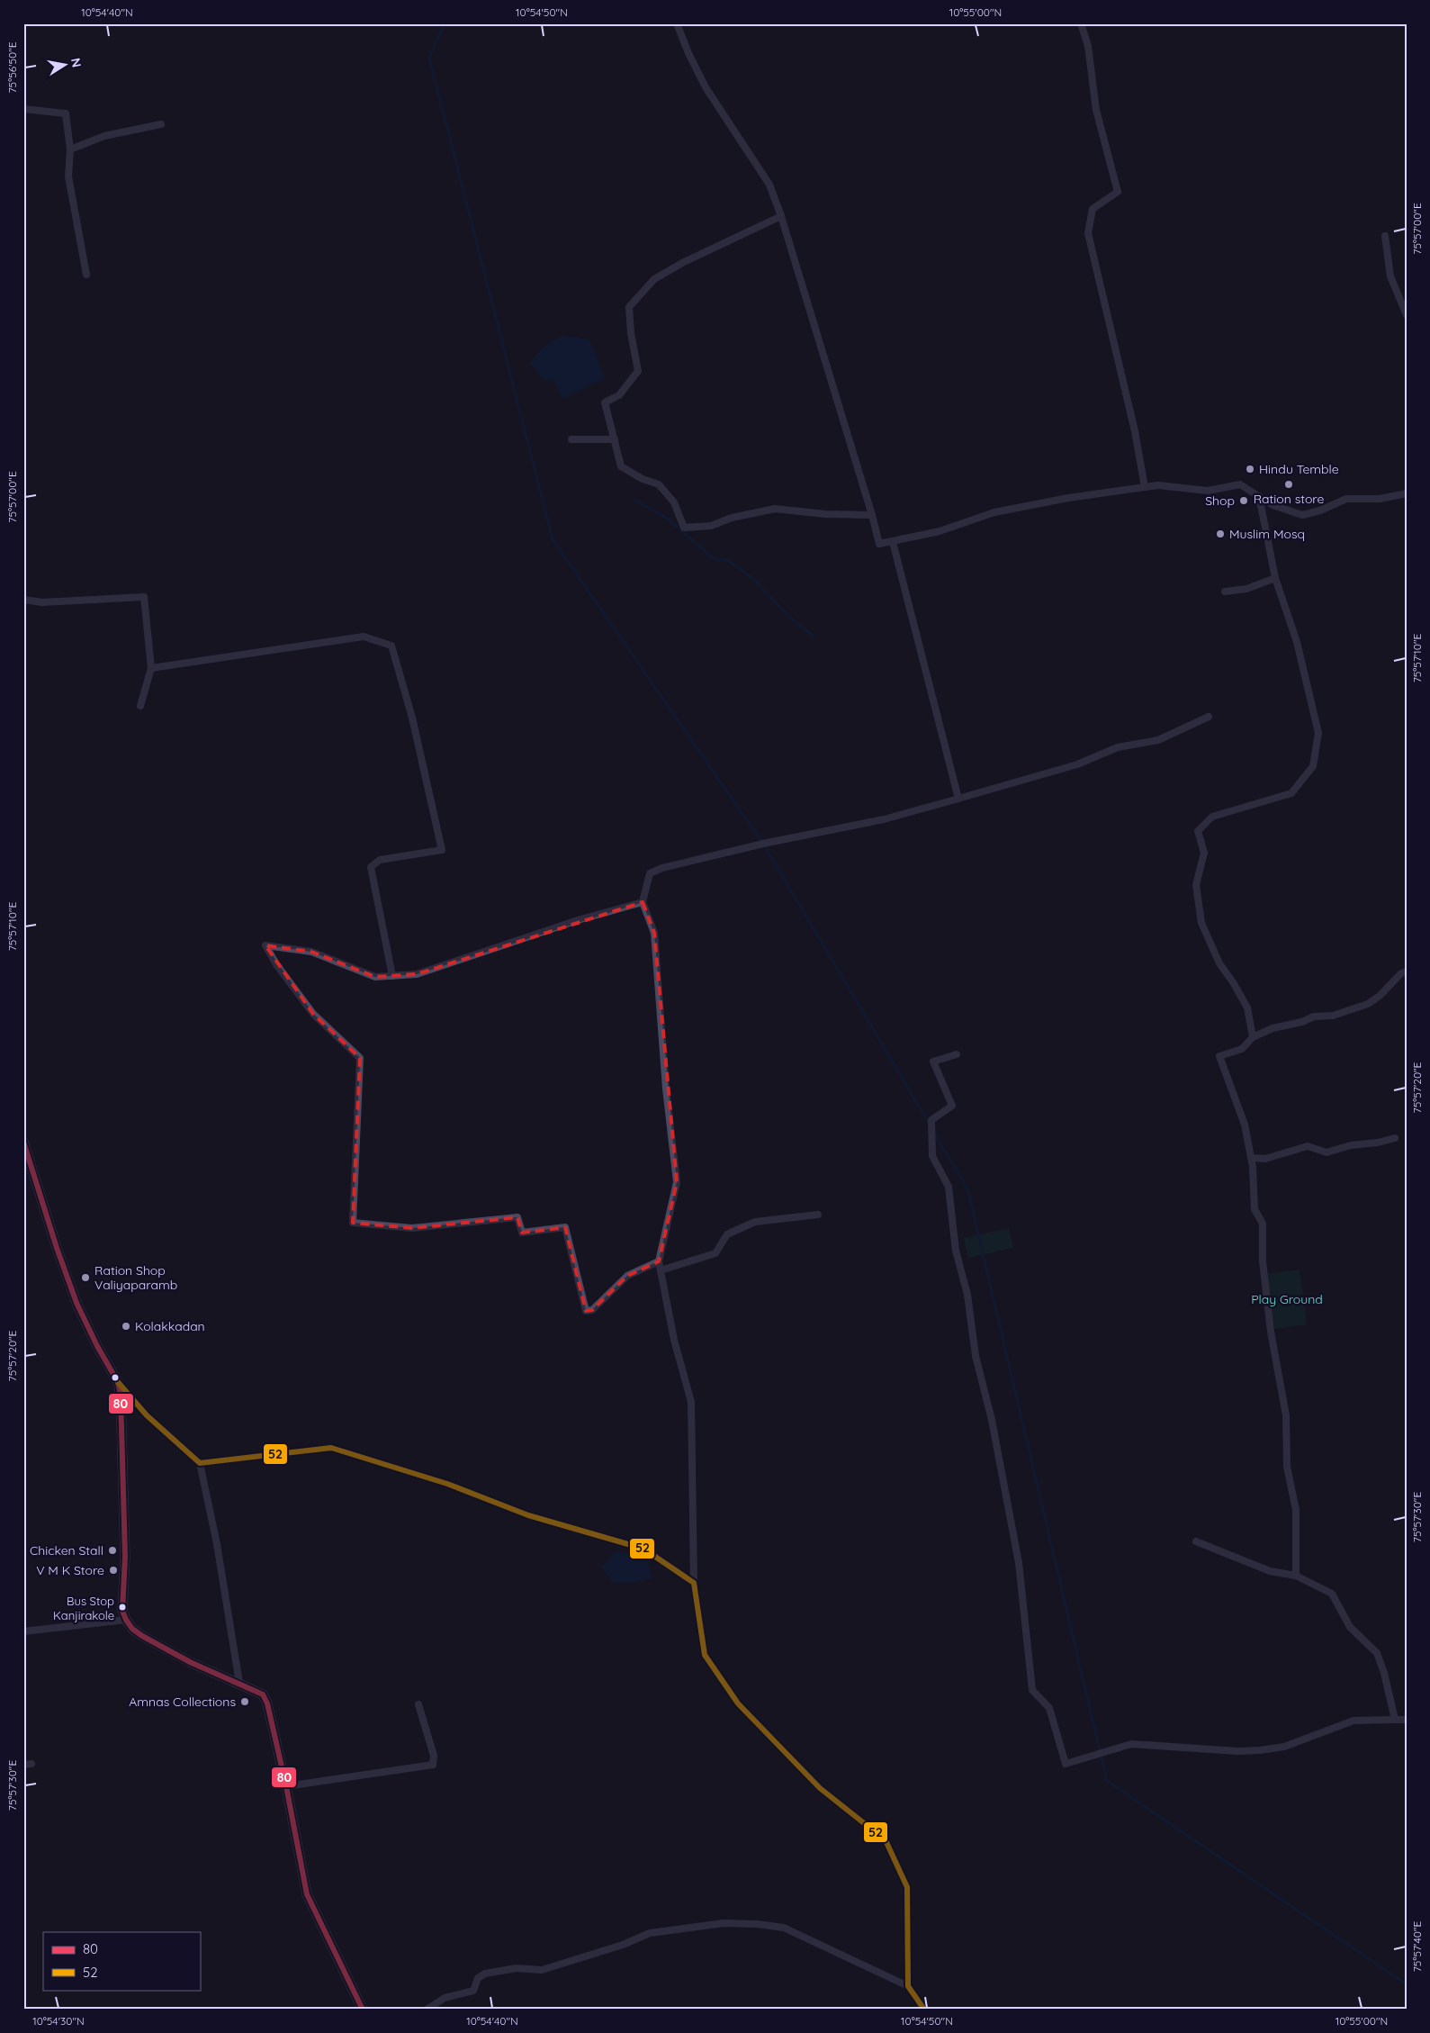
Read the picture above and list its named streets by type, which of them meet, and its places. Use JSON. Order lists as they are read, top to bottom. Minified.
{"parks":["Play Ground"],"places":["Hindu Temble","Ration store","Shop","Muslim Mosq","Ration Shop Valiyaparamb","Kolakkadan","Chicken Stall","V M K Store","Bus Stop Kanjirakole","Amnas Collections"],"lines":["transit line 80","transit line 52"],"legend":["80","52"],"north":"right","coordinates":["10°54'40\"N","10°54'50\"N","10°55'00\"N","75°56'50\"E","75°57'00\"E","75°57'10\"E","75°57'20\"E","75°57'30\"E","75°57'40\"E","10°54'30\"N"]}
